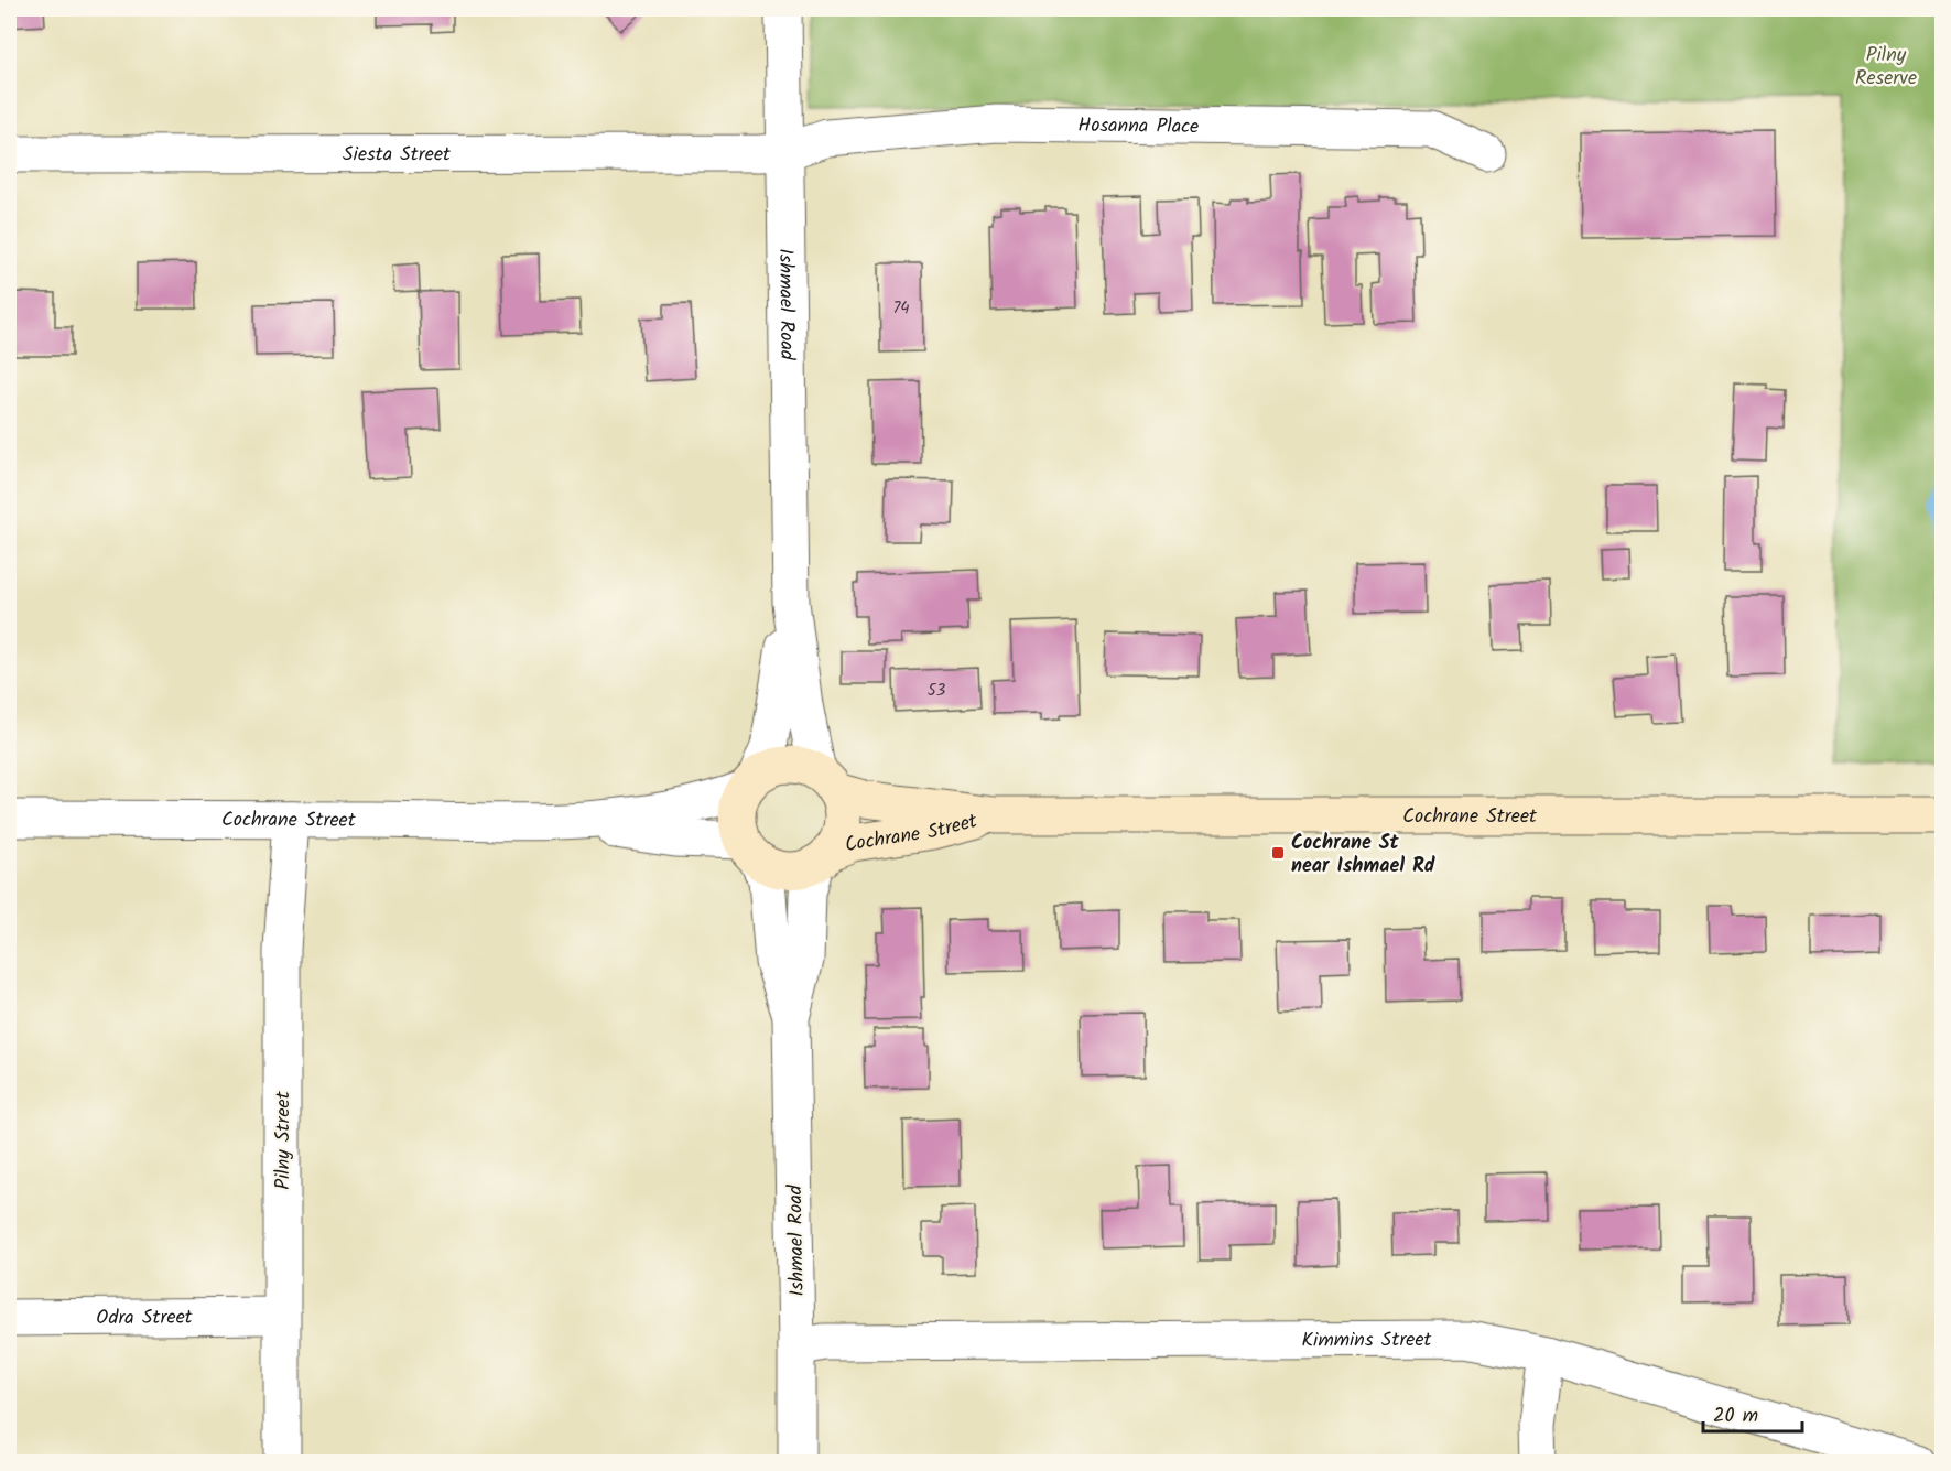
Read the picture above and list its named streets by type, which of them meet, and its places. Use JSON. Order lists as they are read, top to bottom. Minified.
{"streets":{"street":["Hosanna Place","Siesta Street","Ishmael Road","Cochrane Street","Pilny Street","Odra Street","Kimmins Street"]},"crossings":[["Hosanna Place","Siesta Street"],["Hosanna Place","Ishmael Road"],["Siesta Street","Ishmael Road"],["Ishmael Road","Cochrane Street"],["Ishmael Road","Kimmins Street"],["Cochrane Street","Pilny Street"],["Pilny Street","Odra Street"]],"parks":["Pilny Reserve"],"places":{"transit":["Cochrane St near Ishmael Rd"]},"house_numbers":["74","53"],"scale_bar":"20 m"}
